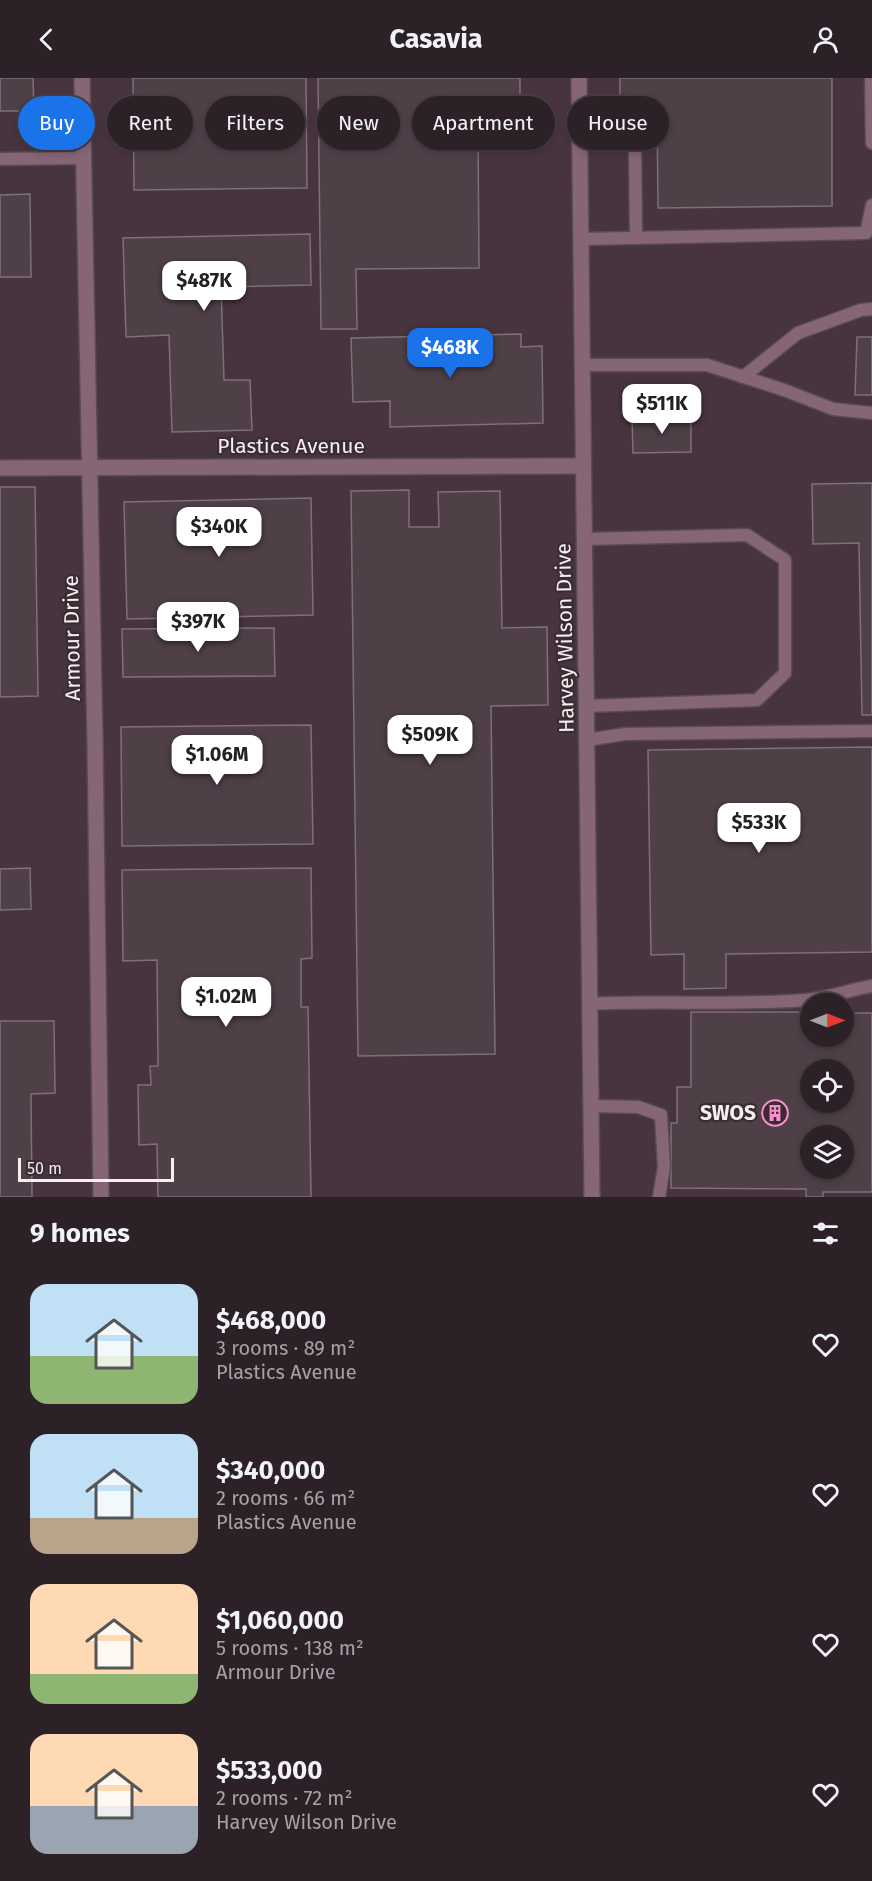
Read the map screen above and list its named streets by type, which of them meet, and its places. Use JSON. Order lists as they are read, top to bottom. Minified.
{"streets":{"street":["Plastics Avenue","Armour Drive","Harvey Wilson Drive"]},"crossings":[["Plastics Avenue","Armour Drive"],["Plastics Avenue","Harvey Wilson Drive"]],"places":{"building":["SWOS"]},"scale_bar":"50 m","north":"right","page":{"header":"Casavia","chip":["Buy","Rent","Filters","New","Apartment","House"],"price":["$487K","$468K","$511K","$340K","$397K","$509K","$1.06M","$533K","$1.02M"],"scale":"50 m","heading":"9 homes","list":[{"name":"$468,000","note":"3 rooms · 89 m² · Plastics Avenue"},{"name":"$340,000","note":"2 rooms · 66 m² · Plastics Avenue"},{"name":"$1,060,000","note":"5 rooms · 138 m² · Armour Drive"},{"name":"$533,000","note":"2 rooms · 72 m² · Harvey Wilson Drive"}]}}
